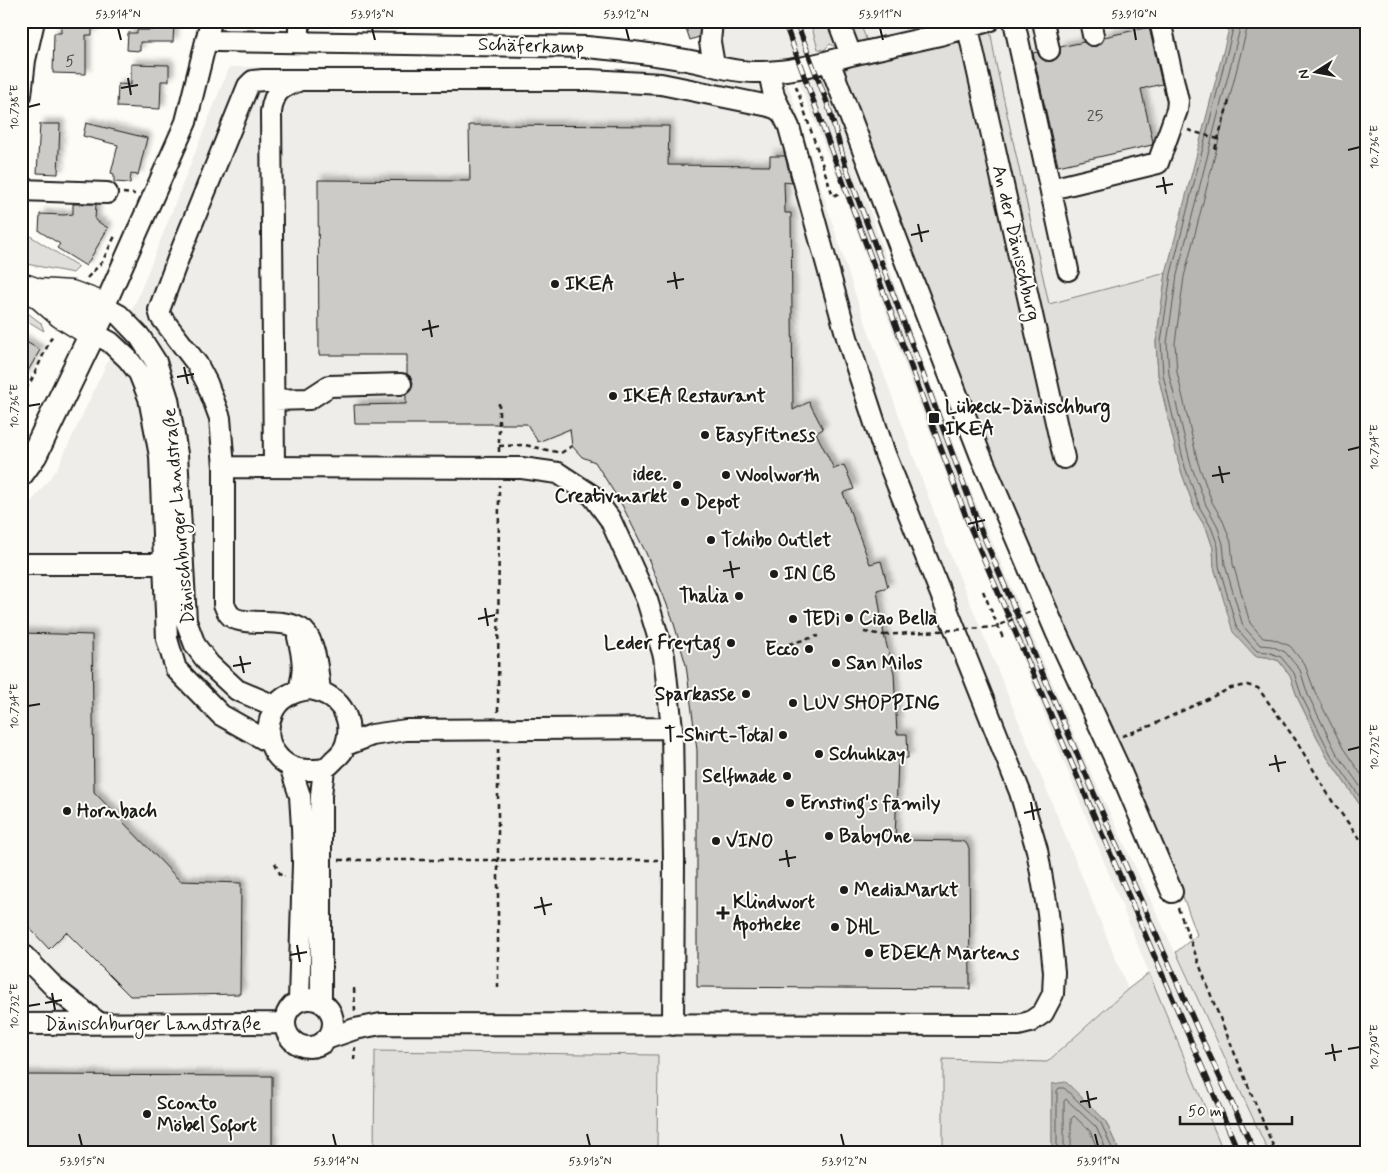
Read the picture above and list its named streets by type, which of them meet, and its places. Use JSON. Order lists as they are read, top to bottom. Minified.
{"streets":{"street":["Schäferkamp","An der Dänischburg","Dänischburger Landstraße"]},"places":{"other":["IKEA","IKEA Restaurant","EasyFitness","Woolworth","idee. Creativmarkt","Depot","Tchibo Outlet","IN CB","Thalia","Ciao Bella","TEDi","Leder Freytag","Ecco","San Milos","Sparkasse","LUV SHOPPING","T-Shirt-Total","Schuhkay","Selfmade","Ernsting's family","Hornbach","BabyOne","VINO","MediaMarkt","DHL","EDEKA Martens","Sconto Möbel Sofort"],"transit":["Lübeck-Dänischburg IKEA"],"health":["Klindwort Apotheke"]},"house_numbers":["5","25"],"scale_bar":"50 m","north":"left","coordinates":["53.914°N","53.913°N","53.912°N","53.911°N","53.910°N","10.738°E","10.736°E","10.734°E","10.732°E","10.730°E","53.915°N"]}
